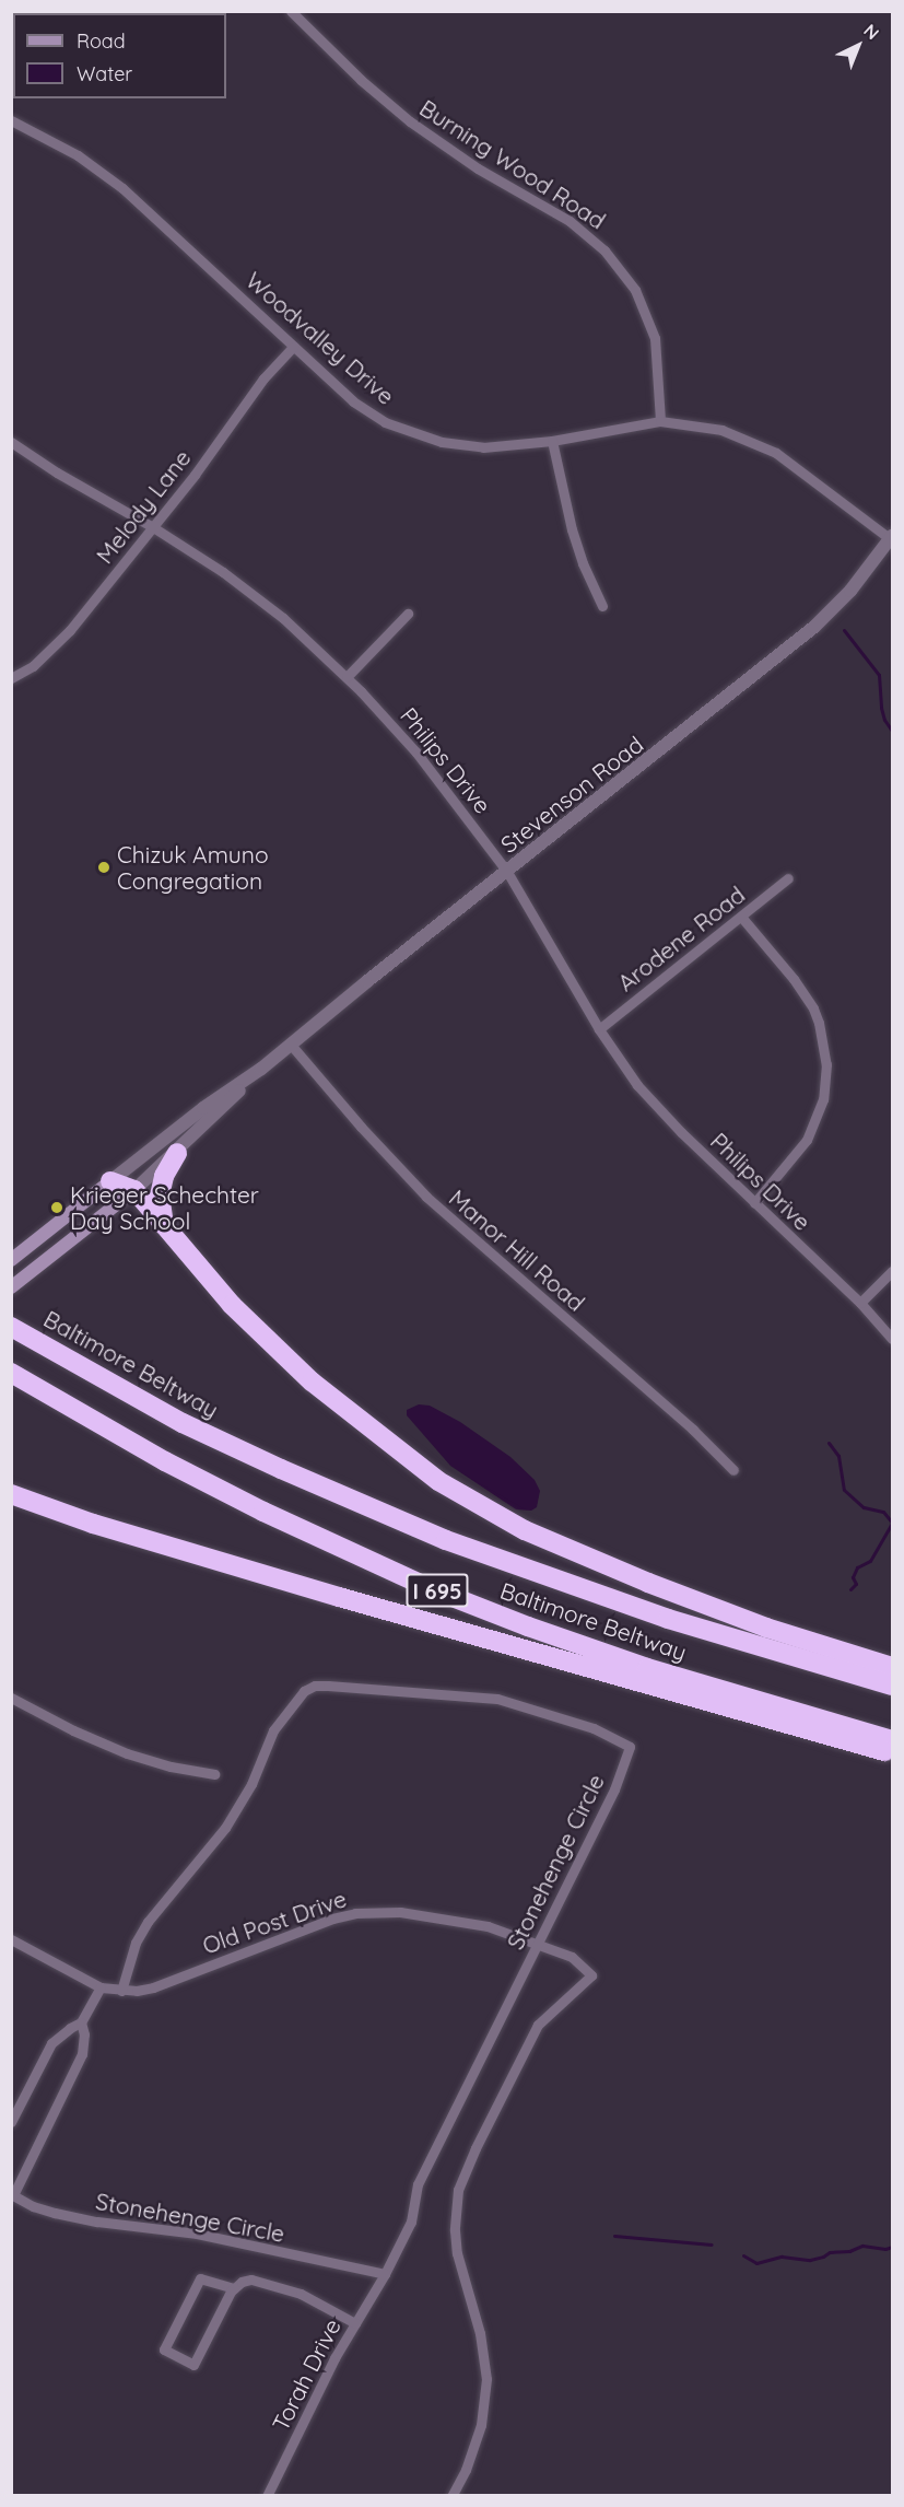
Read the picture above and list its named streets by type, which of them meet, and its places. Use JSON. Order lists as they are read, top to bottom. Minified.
{"streets":{"highway":["Baltimore Beltway","I 695"],"main road":["Stevenson Road"],"street":["Burning Wood Road","Woodvalley Drive","Melody Lane","Philips Drive","Arodene Road","Manor Hill Road","Stonehenge Circle","Old Post Drive","Torah Drive"]},"crossings":[["Burning Wood Road","Woodvalley Drive"],["Woodvalley Drive","Melody Lane"],["Woodvalley Drive","Stevenson Road"],["Melody Lane","Philips Drive"],["Philips Drive","Stevenson Road"],["Philips Drive","Arodene Road"],["Stevenson Road","Manor Hill Road"],["Stonehenge Circle","Old Post Drive"],["Stonehenge Circle","Torah Drive"]],"places":["Chizuk Amuno Congregation","Krieger Schechter Day School"],"legend":["Road","Water"],"north":"top right"}
